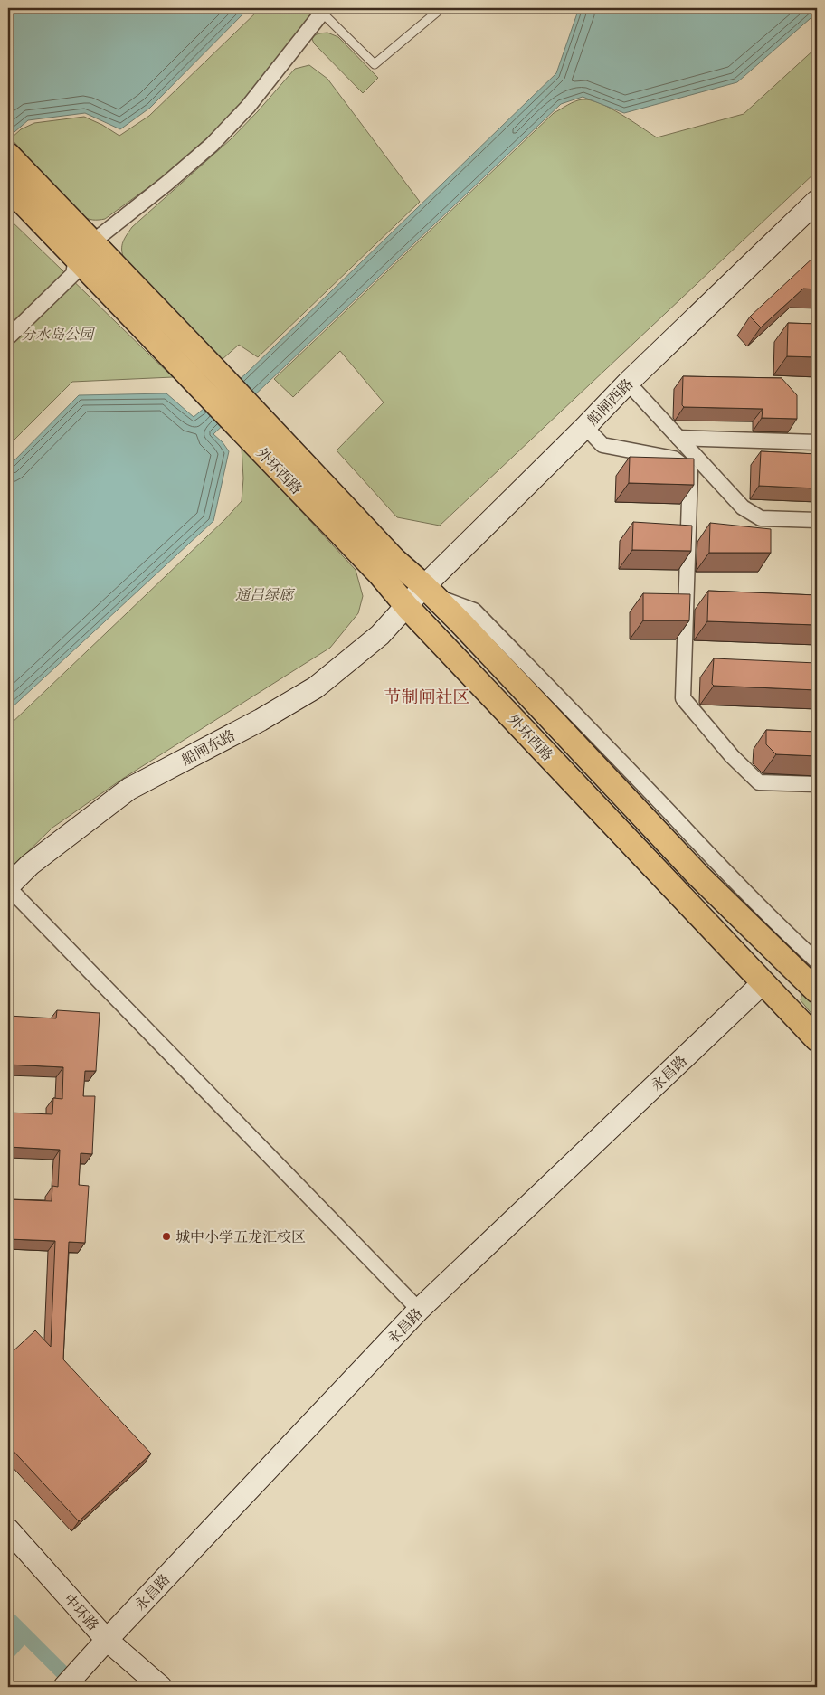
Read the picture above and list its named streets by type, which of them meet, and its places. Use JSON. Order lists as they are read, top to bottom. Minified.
{"streets":{"main road":["外环西路"],"street":["船闸西路","船闸东路","永昌路","中环路"]},"crossings":[["船闸西路","外环西路"],["船闸西路","船闸东路"],["外环西路","船闸东路"],["外环西路","永昌路"],["永昌路","中环路"]],"districts":["节制闸社区"],"parks":["分水岛公园","通吕绿廊"],"places":["城中小学五龙汇校区"]}
